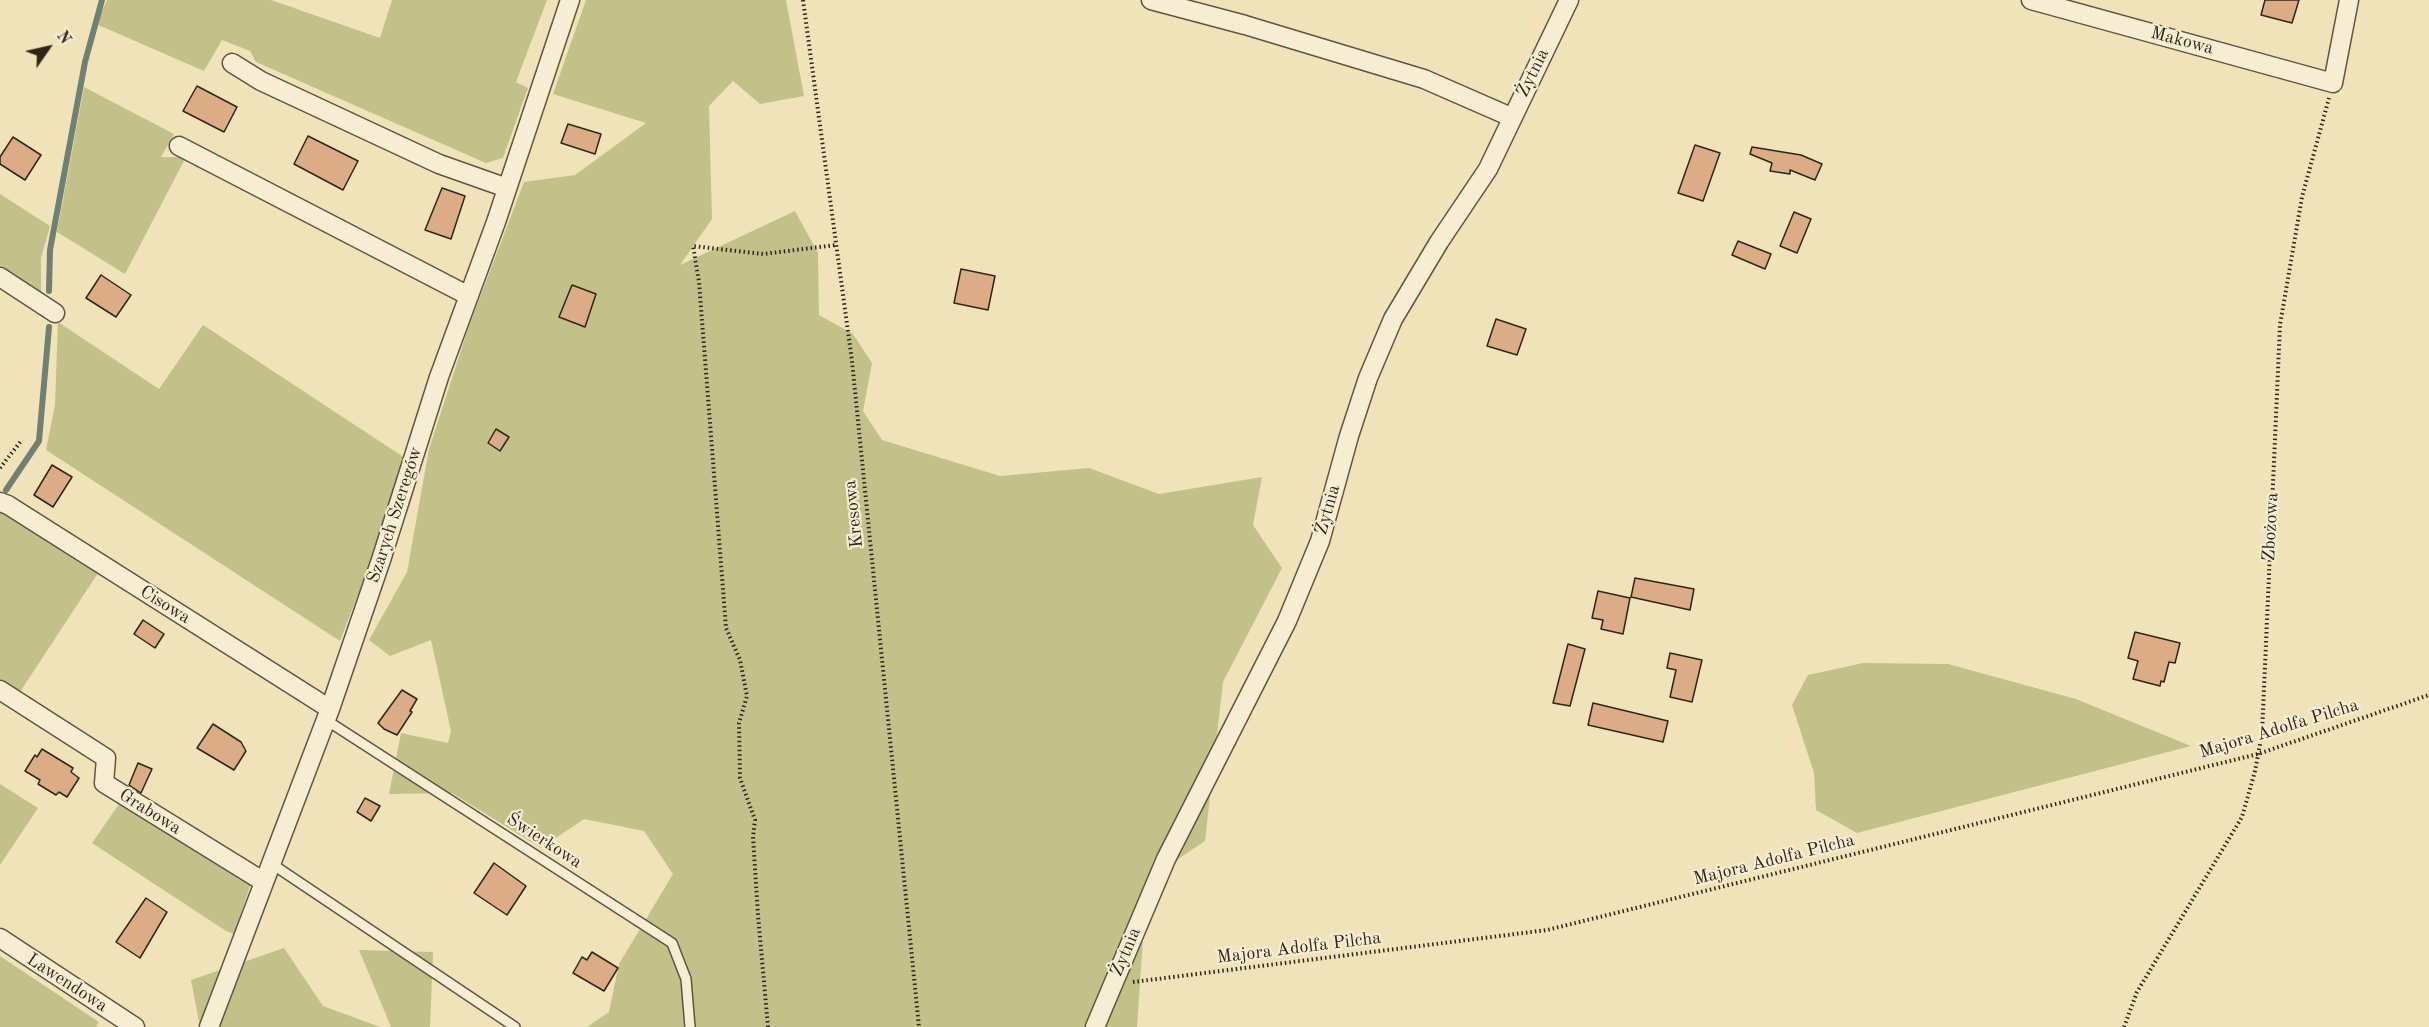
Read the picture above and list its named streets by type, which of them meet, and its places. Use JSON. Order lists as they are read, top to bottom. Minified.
{"streets":{"street":["Makowa","Żytnia","Szarych Szeregów","Cisowa","Grabowa","Lawendowa"],"lane":["Świerkowa"],"path":["Kresowa","Zbożowa","Majora Adolfa Pilcha"]},"crossings":[["Makowa","Zbożowa"],["Żytnia","Majora Adolfa Pilcha"],["Szarych Szeregów","Cisowa"],["Szarych Szeregów","Grabowa"],["Szarych Szeregów","Świerkowa"],["Zbożowa","Majora Adolfa Pilcha"],["Cisowa","Świerkowa"]],"north":"top right"}
